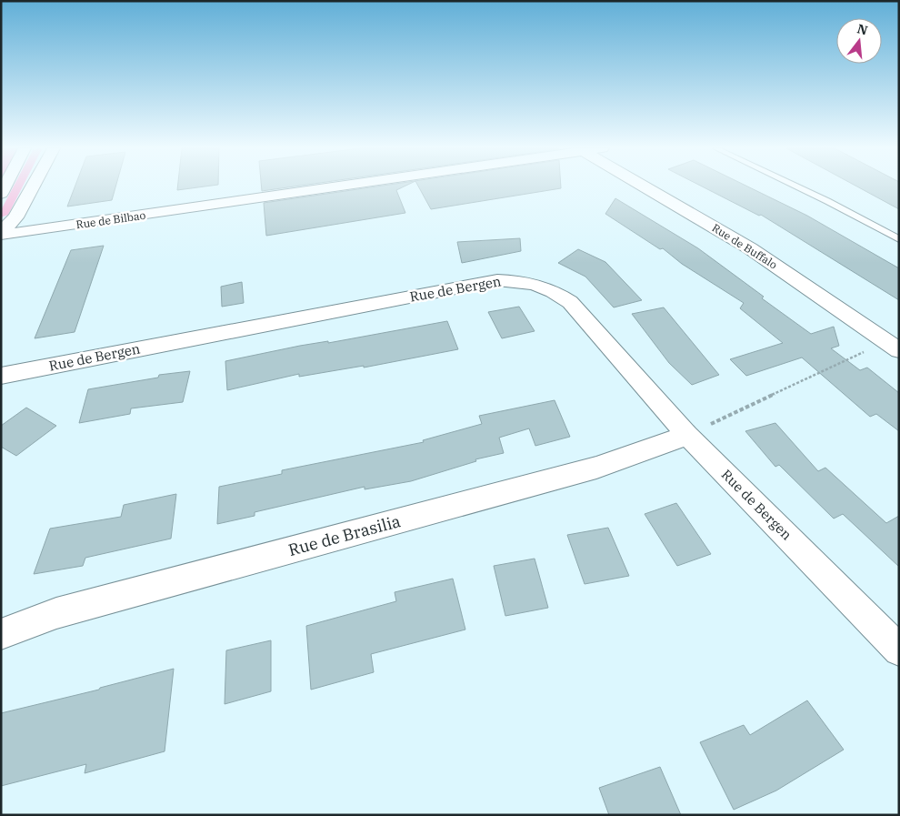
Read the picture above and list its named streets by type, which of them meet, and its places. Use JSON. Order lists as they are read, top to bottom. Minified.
{"streets":{"street":["Rue de Bilbao","Rue de Buffalo","Rue de Bergen","Rue de Brasilia"]},"crossings":[["Rue de Bergen","Rue de Brasilia"]],"north":"top"}
